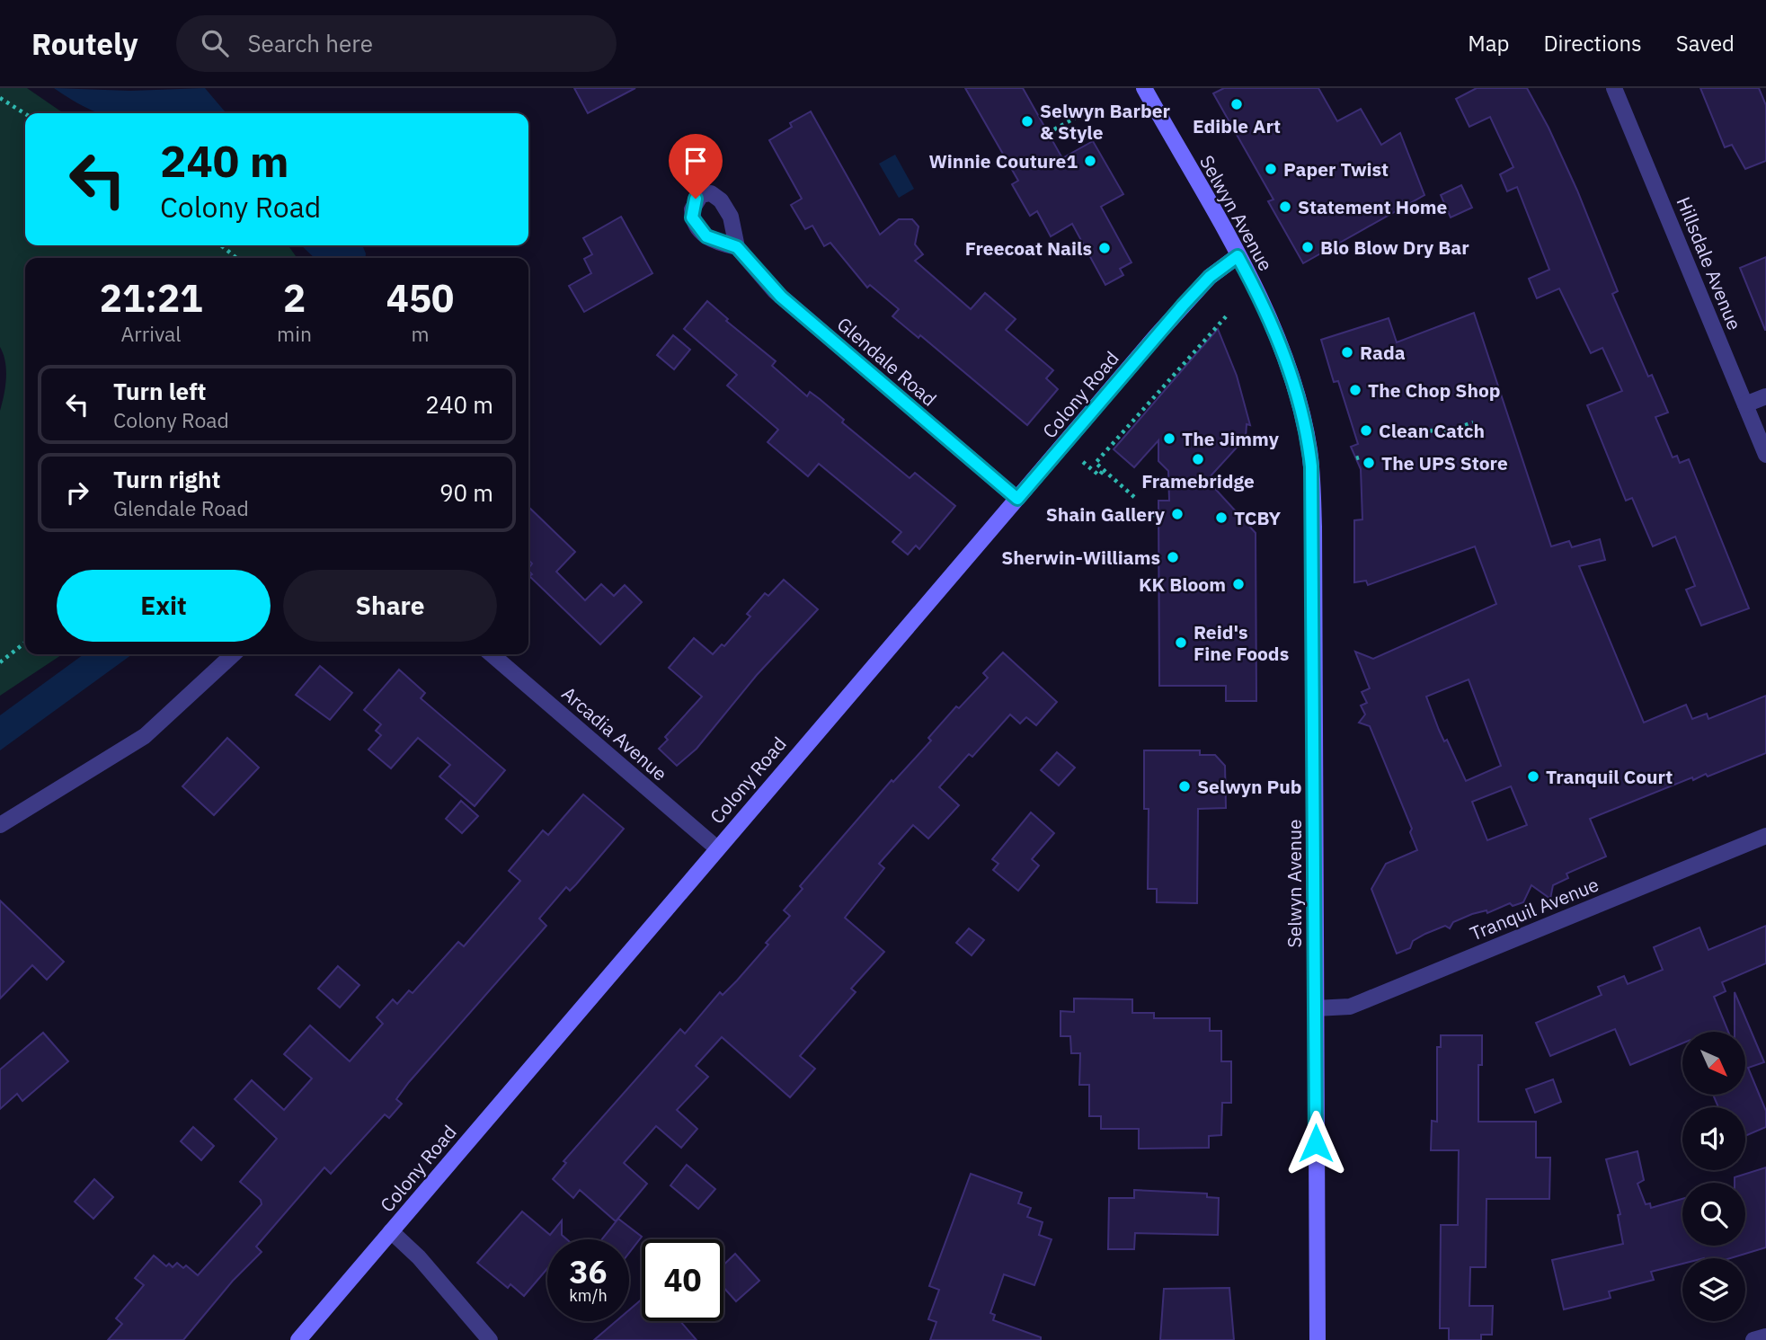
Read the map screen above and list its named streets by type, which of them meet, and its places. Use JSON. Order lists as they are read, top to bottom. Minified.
{"streets":{"street":["Selwyn Avenue","Hillsdale Avenue","Glendale Road","Colony Road","Arcadia Avenue","Tranquil Avenue"]},"crossings":[["Selwyn Avenue","Colony Road"],["Selwyn Avenue","Tranquil Avenue"],["Glendale Road","Colony Road"],["Colony Road","Arcadia Avenue"]],"places":["Edible Art","Selwyn Barber & Style","Winnie Couture1","Paper Twist","Statement Home","Blo Blow Dry Bar","Freecoat Nails","Rada","The Chop Shop","Clean Catch","The Jimmy","Framebridge","The UPS Store","Shain Gallery","TCBY","Sherwin-Williams","KK Bloom","Reid's Fine Foods","Tranquil Court","Selwyn Pub"],"north":"bottom right","page":{"header":"Routely","search":"Search here","nav":["Map","Directions","Saved"],"turn":["240 m","Colony Road"],"eta":["21:21","Arrival","2","min","450","m"],"list":[{"name":"Turn left","note":"Colony Road","value":"240 m"},{"name":"Turn right","note":"Glendale Road","value":"90 m"}],"buttons":["Exit","Share"],"speed":"36 km/h","limit":"40"}}
